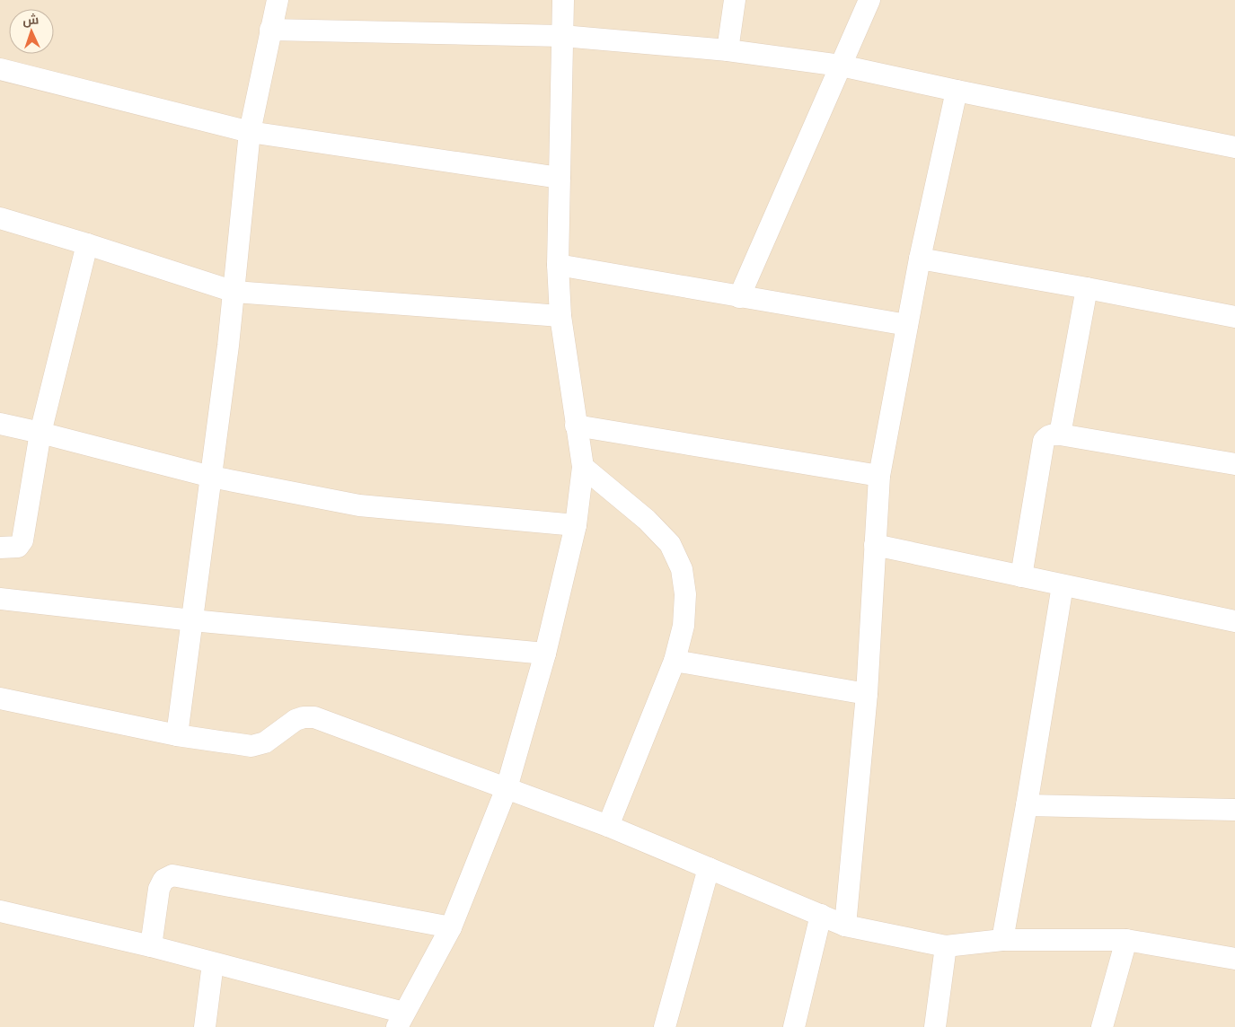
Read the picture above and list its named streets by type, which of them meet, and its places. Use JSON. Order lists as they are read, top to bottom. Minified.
{"north":"top"}
